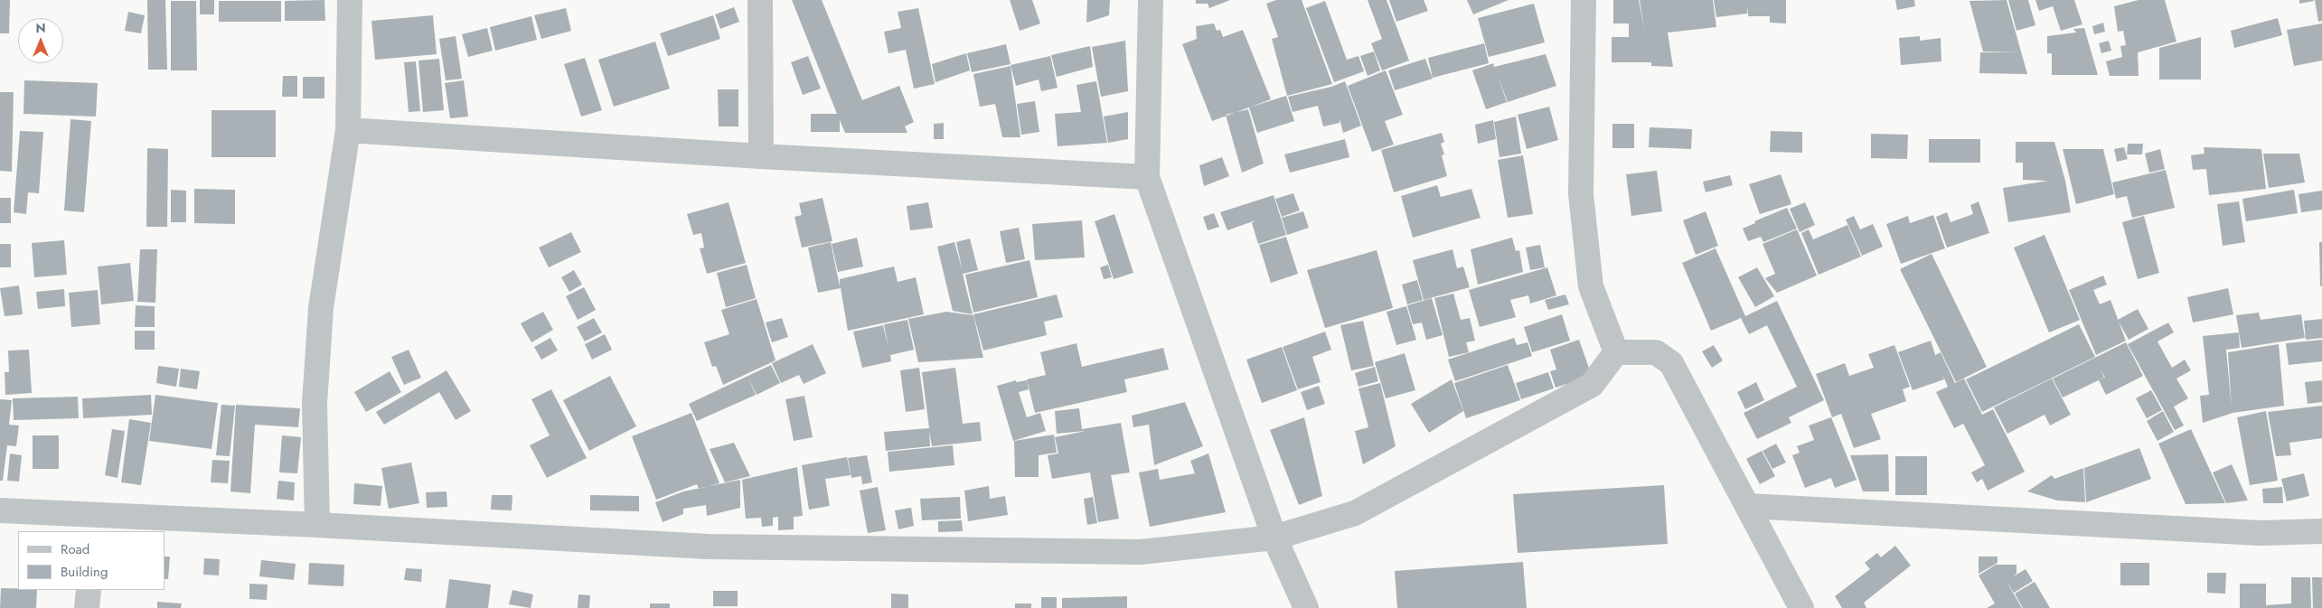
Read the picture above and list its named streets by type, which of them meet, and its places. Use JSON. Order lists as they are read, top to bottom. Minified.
{"legend":["Road","Building"],"north":"top"}
